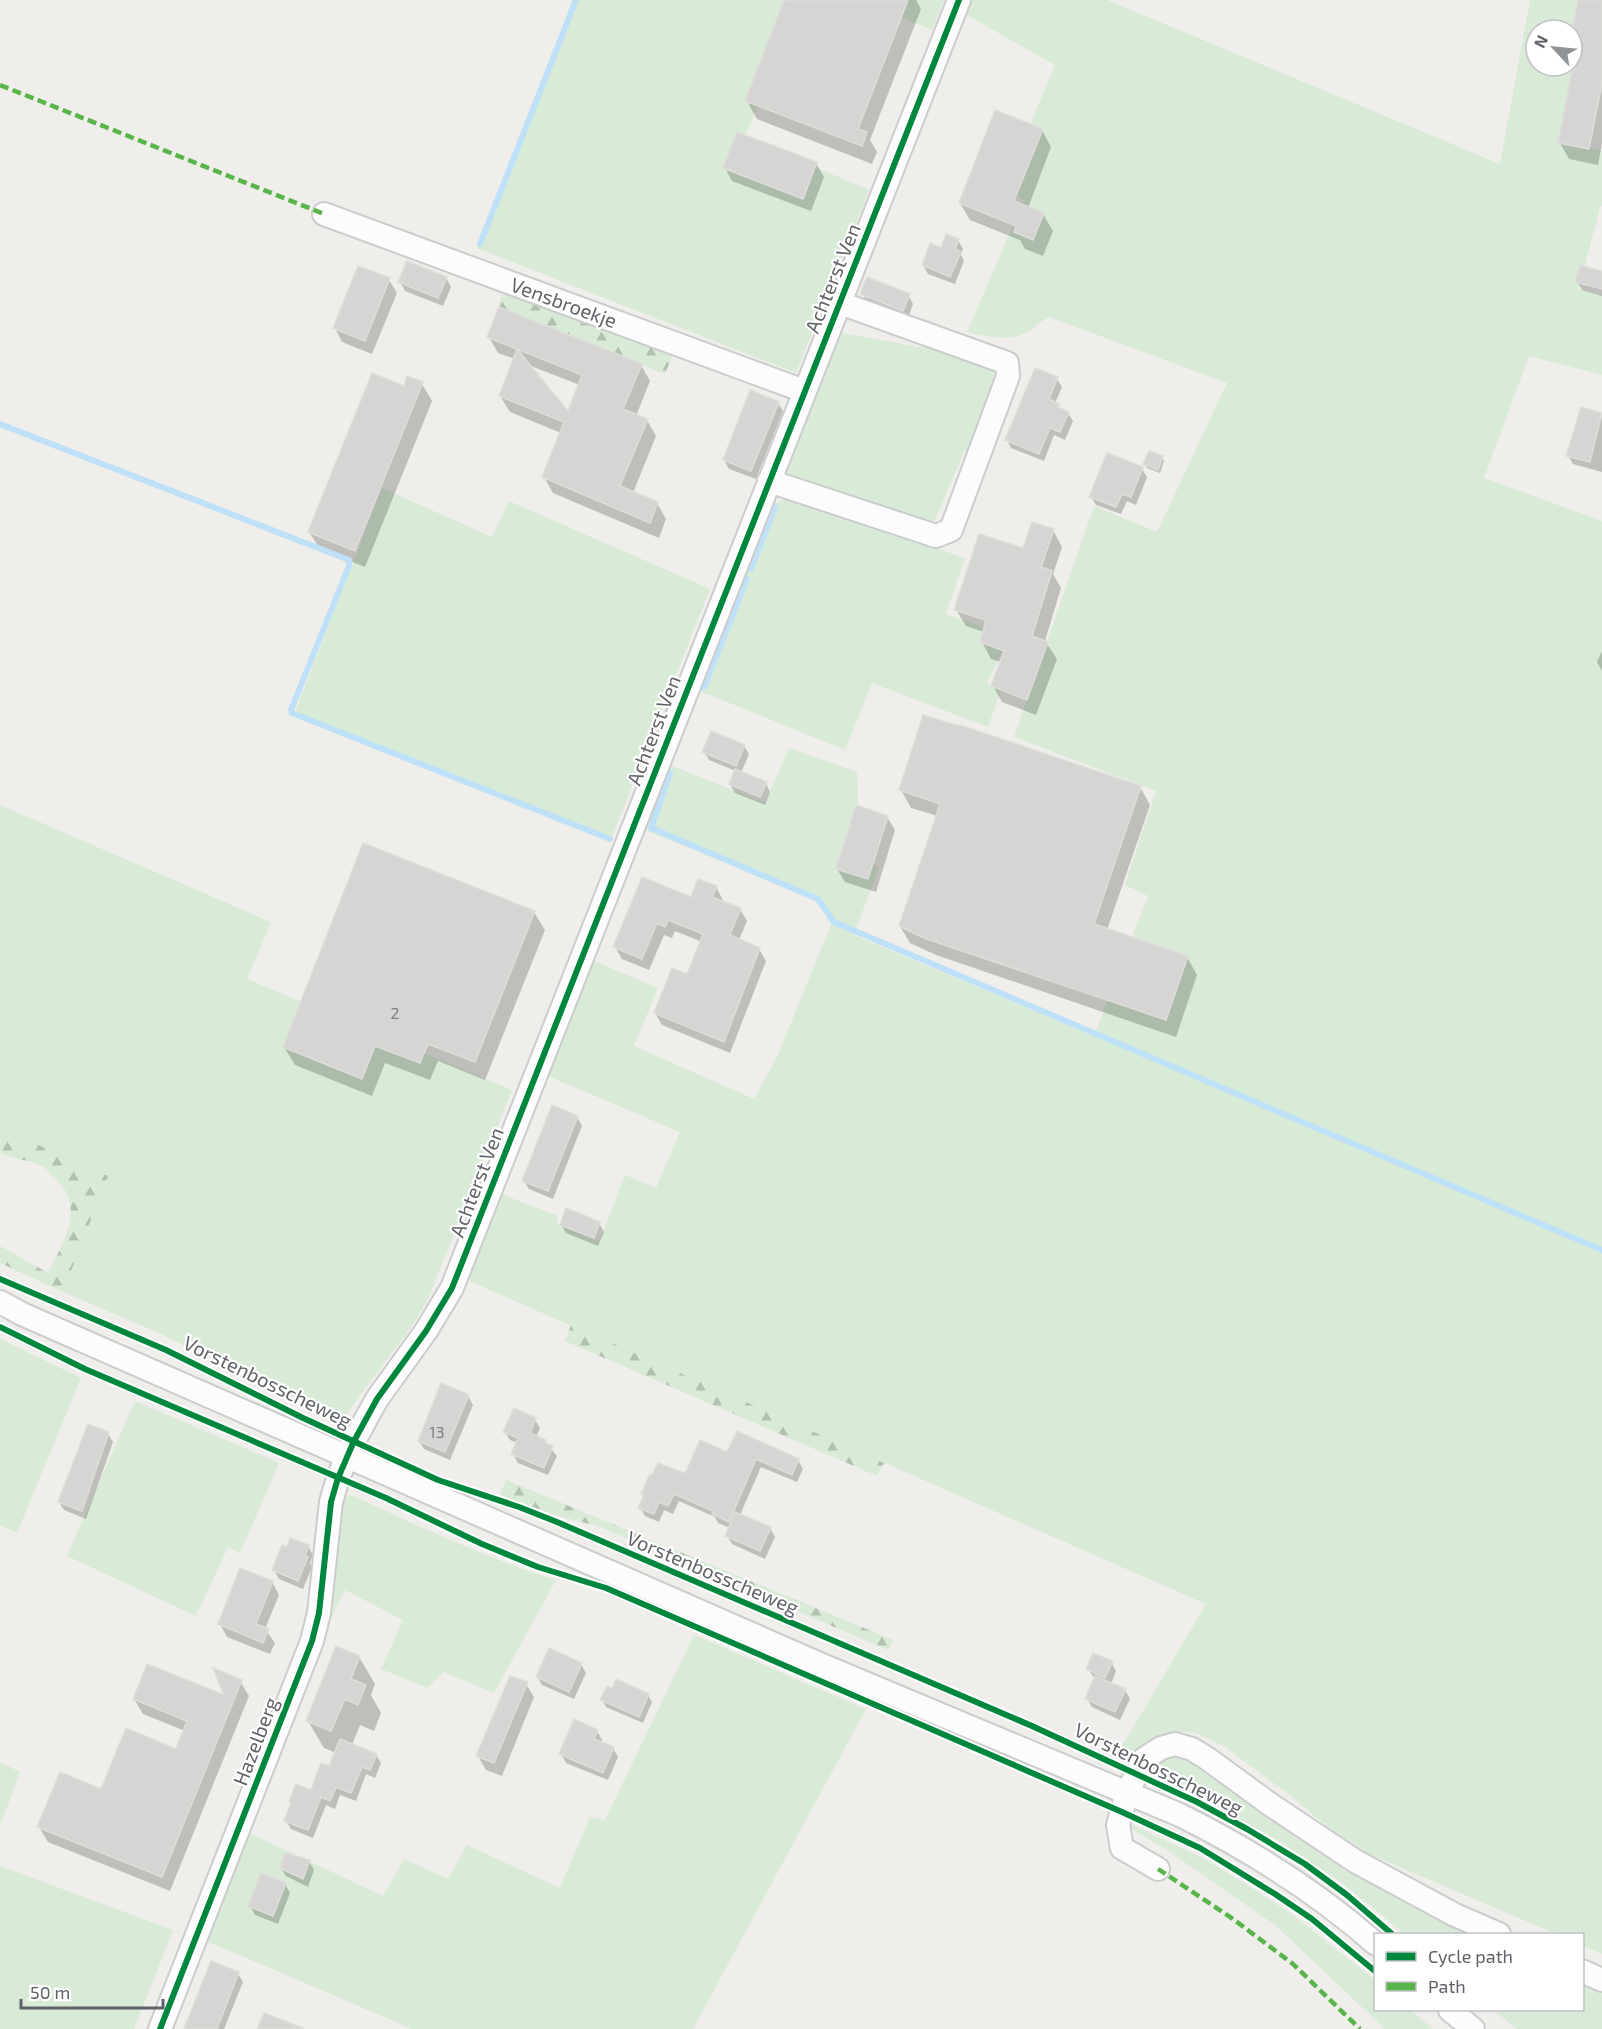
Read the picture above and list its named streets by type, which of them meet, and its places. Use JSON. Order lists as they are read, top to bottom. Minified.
{"streets":{"street":["Achterst Ven","Vensbroekje","Vorstenbosscheweg","Hazelberg"]},"crossings":[["Achterst Ven","Vensbroekje"],["Achterst Ven","Vorstenbosscheweg"],["Achterst Ven","Hazelberg"],["Vorstenbosscheweg","Hazelberg"]],"house_numbers":["2","13"],"legend":["Cycle path","Path"],"scale_bar":"50 m","north":"top left"}
